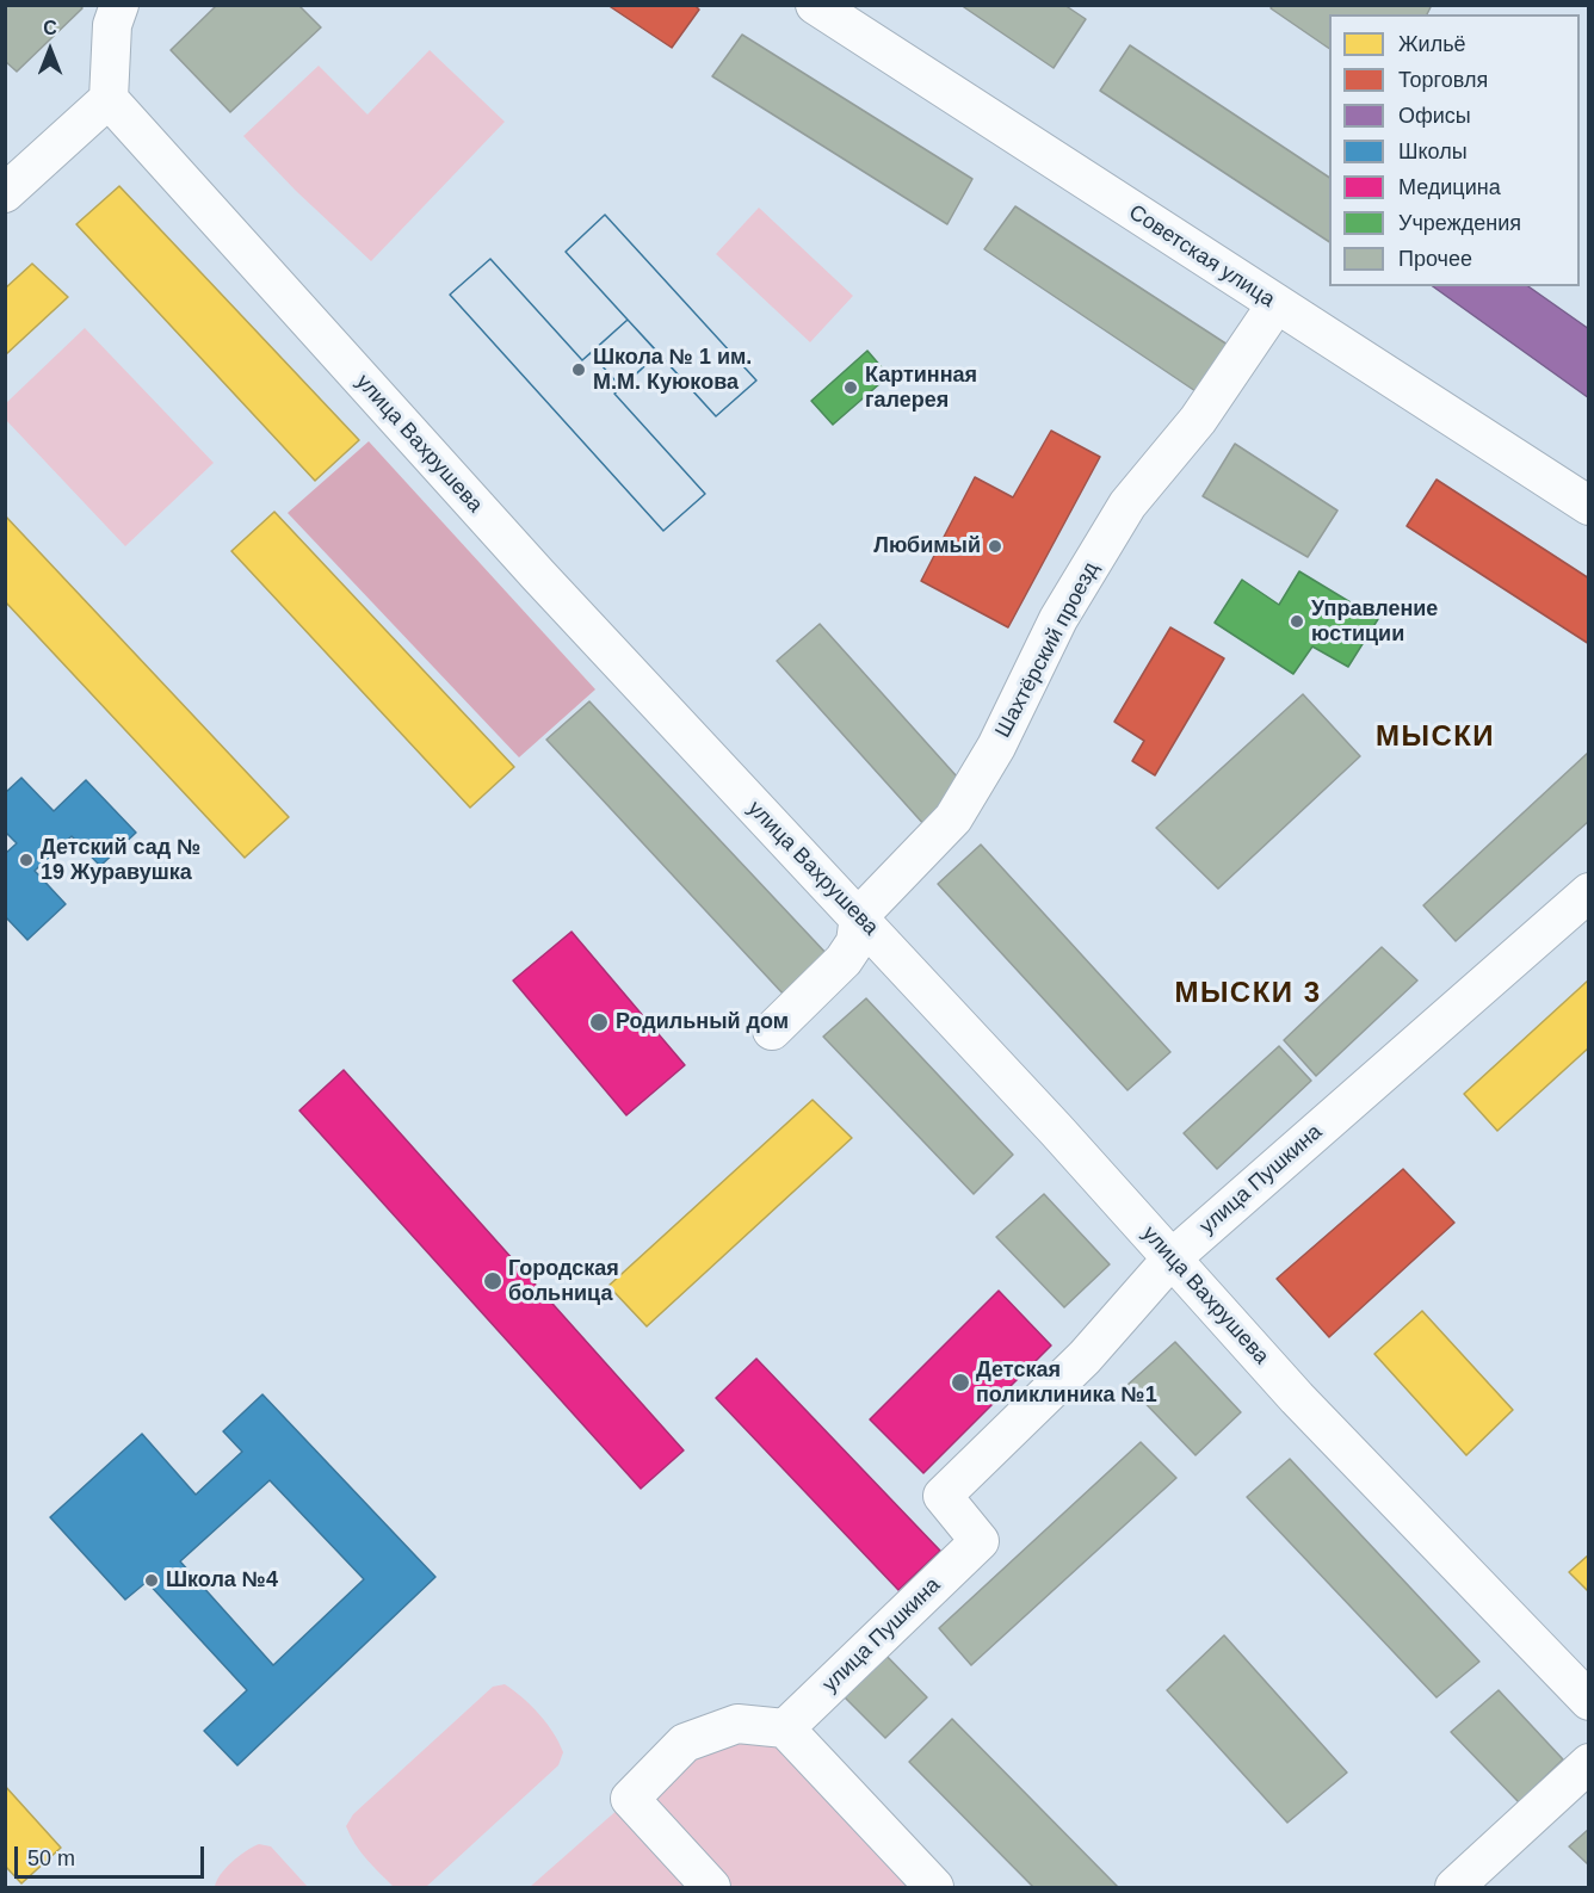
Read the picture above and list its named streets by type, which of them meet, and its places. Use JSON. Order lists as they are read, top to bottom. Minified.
{"streets":{"street":["Советская улица","улица Вахрушева","Шахтёрский проезд","улица Пушкина"]},"crossings":[["Советская улица","Шахтёрский проезд"],["улица Вахрушева","Шахтёрский проезд"],["улица Вахрушева","улица Пушкина"]],"districts":["МЫСКИ","МЫСКИ 3"],"places":["Школа № 1 им. М.М. Куюкова","Картинная галерея","Любимый","Управление юстиции","Детский сад № 19 Журавушка","Родильный дом","Городская больница","Детская поликлиника №1","Школа №4"],"legend":["Жильё","Торговля","Офисы","Школы","Медицина","Учреждения","Прочее"],"scale_bar":"50 m","north":"top"}
